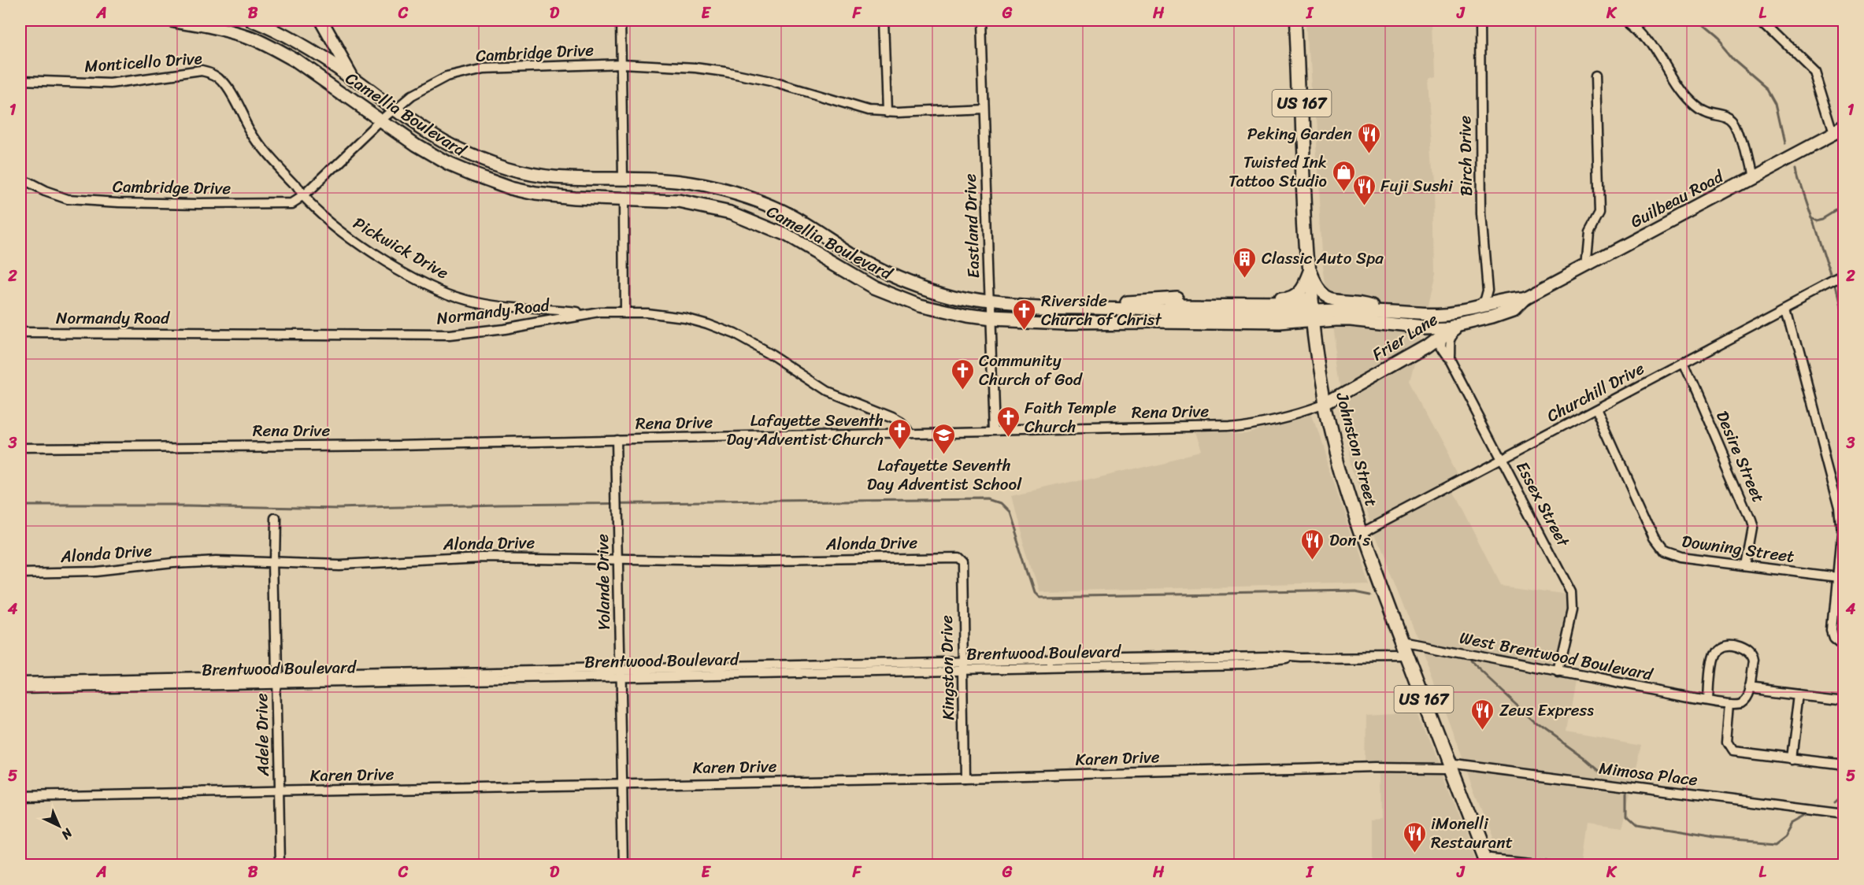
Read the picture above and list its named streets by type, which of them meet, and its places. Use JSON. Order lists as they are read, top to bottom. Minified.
{"streets":{"main road":["US 167","Camellia Boulevard","Guilbeau Road","Frier Lane","Johnston Street"],"street":["Cambridge Drive","Monticello Drive","Birch Drive","Eastland Drive","Pickwick Drive","Normandy Road","Churchill Drive","Rena Drive","Desire Street","Essex Street","Alonda Drive","Downing Street","Yolande Drive","Brentwood Boulevard","West Brentwood Boulevard","Kingston Drive","Adele Drive","Karen Drive","Mimosa Place"]},"crossings":[["Cambridge Drive","Camellia Boulevard"],["Cambridge Drive","Eastland Drive"],["Cambridge Drive","Pickwick Drive"],["Monticello Drive","Pickwick Drive"],["Camellia Boulevard","Guilbeau Road"],["Camellia Boulevard","Eastland Drive"],["Camellia Boulevard","Johnston Street"],["Guilbeau Road","Frier Lane"],["Guilbeau Road","Johnston Street"],["Eastland Drive","Rena Drive"],["Pickwick Drive","Normandy Road"],["Normandy Road","Rena Drive"],["Frier Lane","Rena Drive"],["Frier Lane","Johnston Street"],["Frier Lane","Essex Street"],["Churchill Drive","Johnston Street"],["Churchill Drive","Desire Street"],["Churchill Drive","Essex Street"],["Churchill Drive","Downing Street"],["Rena Drive","Johnston Street"],["Rena Drive","Yolande Drive"],["Johnston Street","Brentwood Boulevard"],["Johnston Street","West Brentwood Boulevard"],["Johnston Street","Karen Drive"],["Johnston Street","Mimosa Place"],["Desire Street","Downing Street"],["Essex Street","West Brentwood Boulevard"],["Alonda Drive","Yolande Drive"],["Alonda Drive","Kingston Drive"],["Alonda Drive","Adele Drive"],["Yolande Drive","Brentwood Boulevard"],["Yolande Drive","Karen Drive"],["Brentwood Boulevard","Kingston Drive"],["Brentwood Boulevard","Adele Drive"],["Kingston Drive","Karen Drive"],["Adele Drive","Karen Drive"],["Karen Drive","Mimosa Place"]],"places":{"restaurant":["Peking Garden","Fuji Sushi","Don's","Zeus Express","iMonelli Restaurant"],"shop":["Twisted Ink Tattoo Studio"],"building":["Classic Auto Spa"],"church":["Riverside Church of Christ","Community Church of God","Faith Temple Church","Lafayette Seventh Day Adventist Church"],"school or university":["Lafayette Seventh Day Adventist School"]},"north":"bottom right","grid":{"columns":["A","B","C","D","E","F","G","H","I","J","K","L"],"rows":["1","2","3","4","5"]}}
